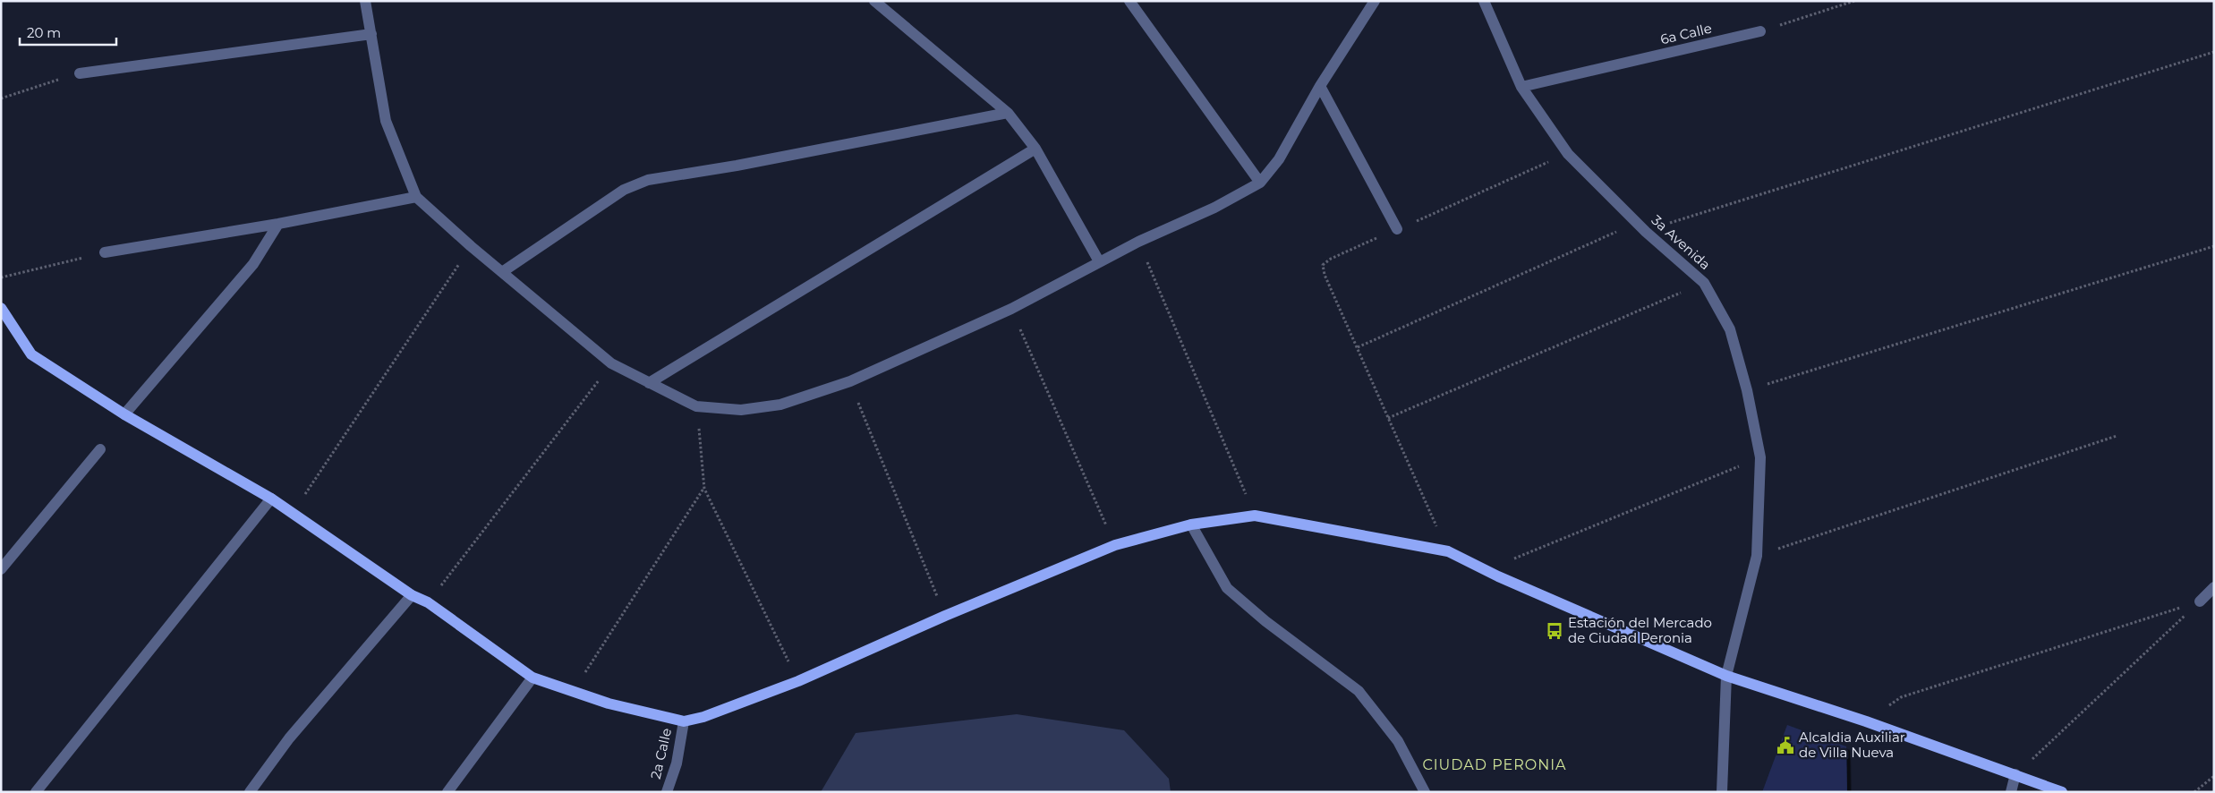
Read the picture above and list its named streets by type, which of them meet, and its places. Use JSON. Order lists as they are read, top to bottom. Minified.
{"streets":{"street":["6a Calle","3a Avenida","2a Calle"]},"crossings":[["6a Calle","3a Avenida"]],"districts":["CIUDAD PERONIA"],"places":{"bus stop":["Estación del Mercado de Ciudad Peronia"],"public building":["Alcaldia Auxiliar de Villa Nueva"]},"scale_bar":"20 m"}
